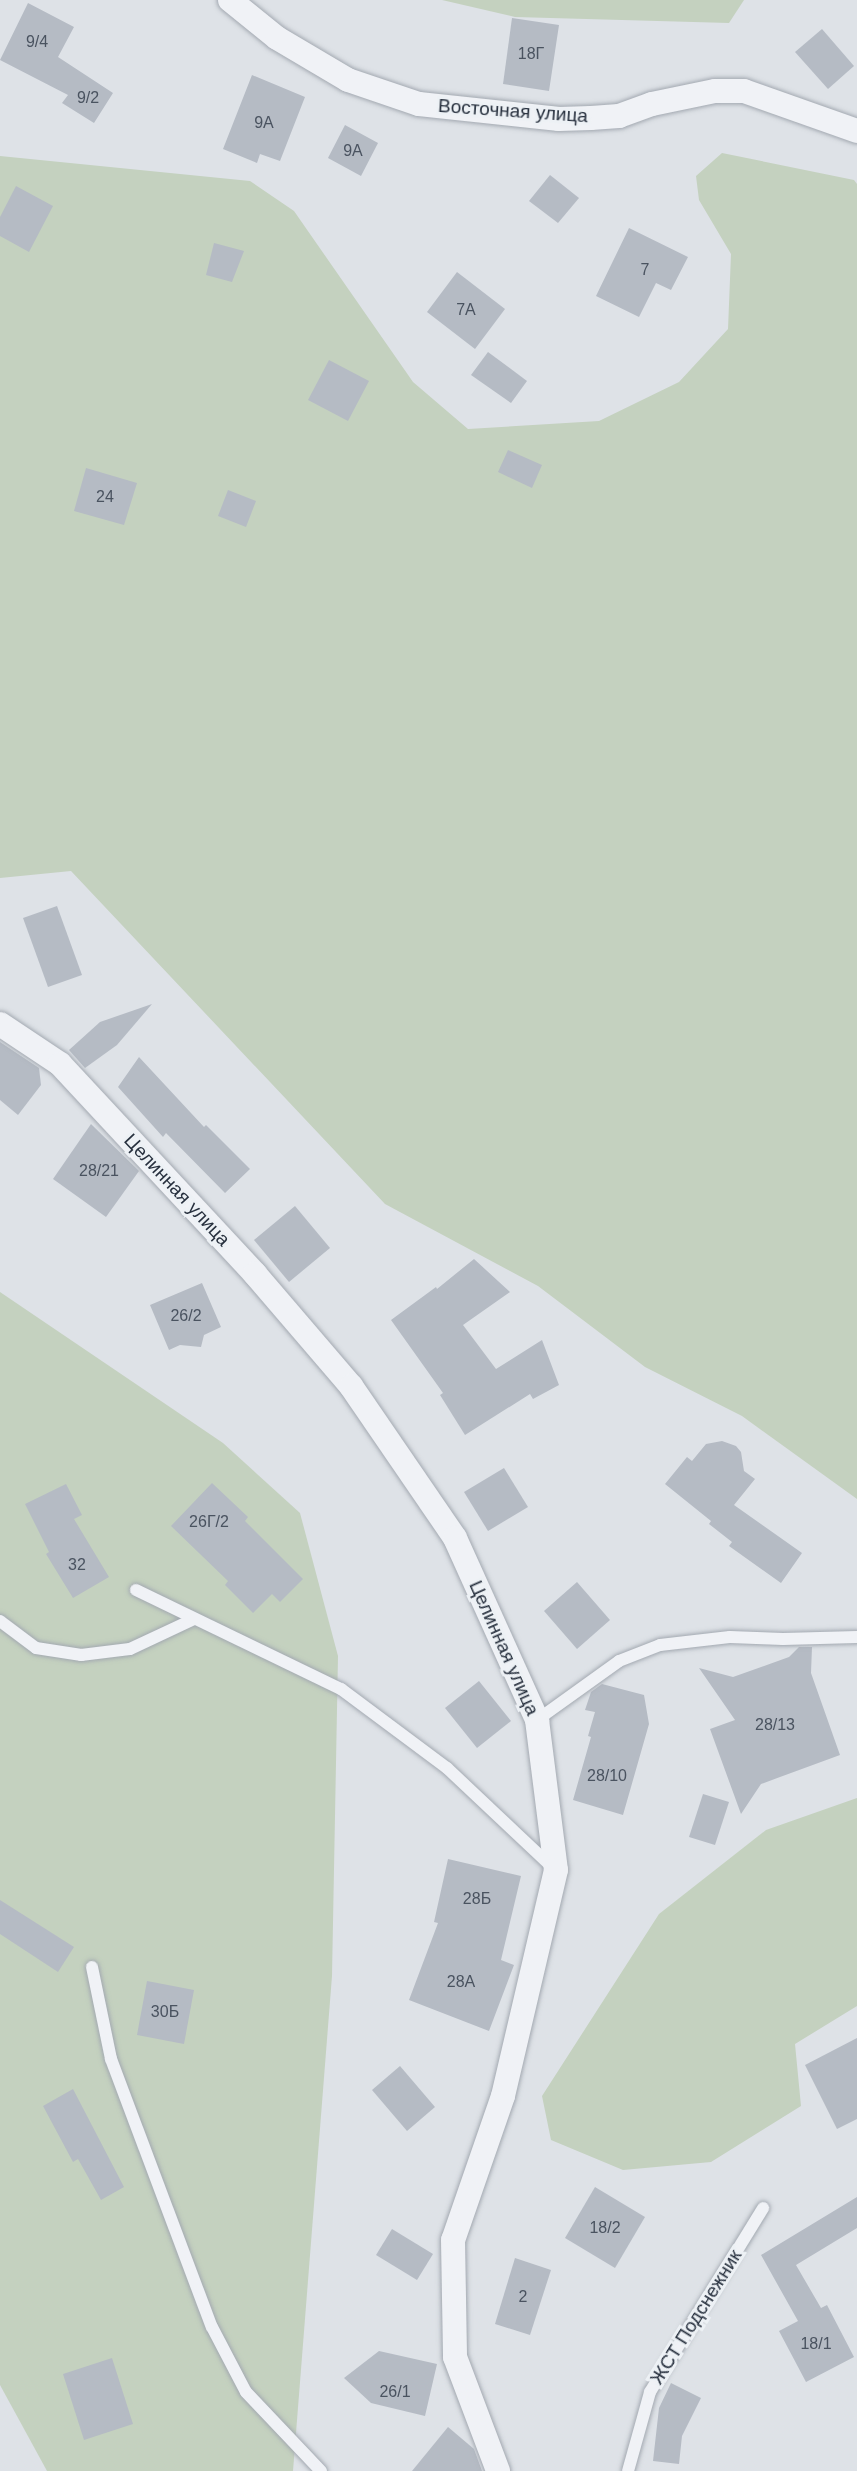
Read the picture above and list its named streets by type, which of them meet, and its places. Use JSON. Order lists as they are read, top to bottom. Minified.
{"streets":{"street":["Восточная улица","Целинная улица"],"lane":["ЖСТ Подснежник"]},"house_numbers":["9/4","18Г","9/2","9А","9А","7","7А","24","28/21","26/2","26Г/2","32","28/13","28/10","28Б","28А","30Б","18/2","2","18/1","26/1"]}
